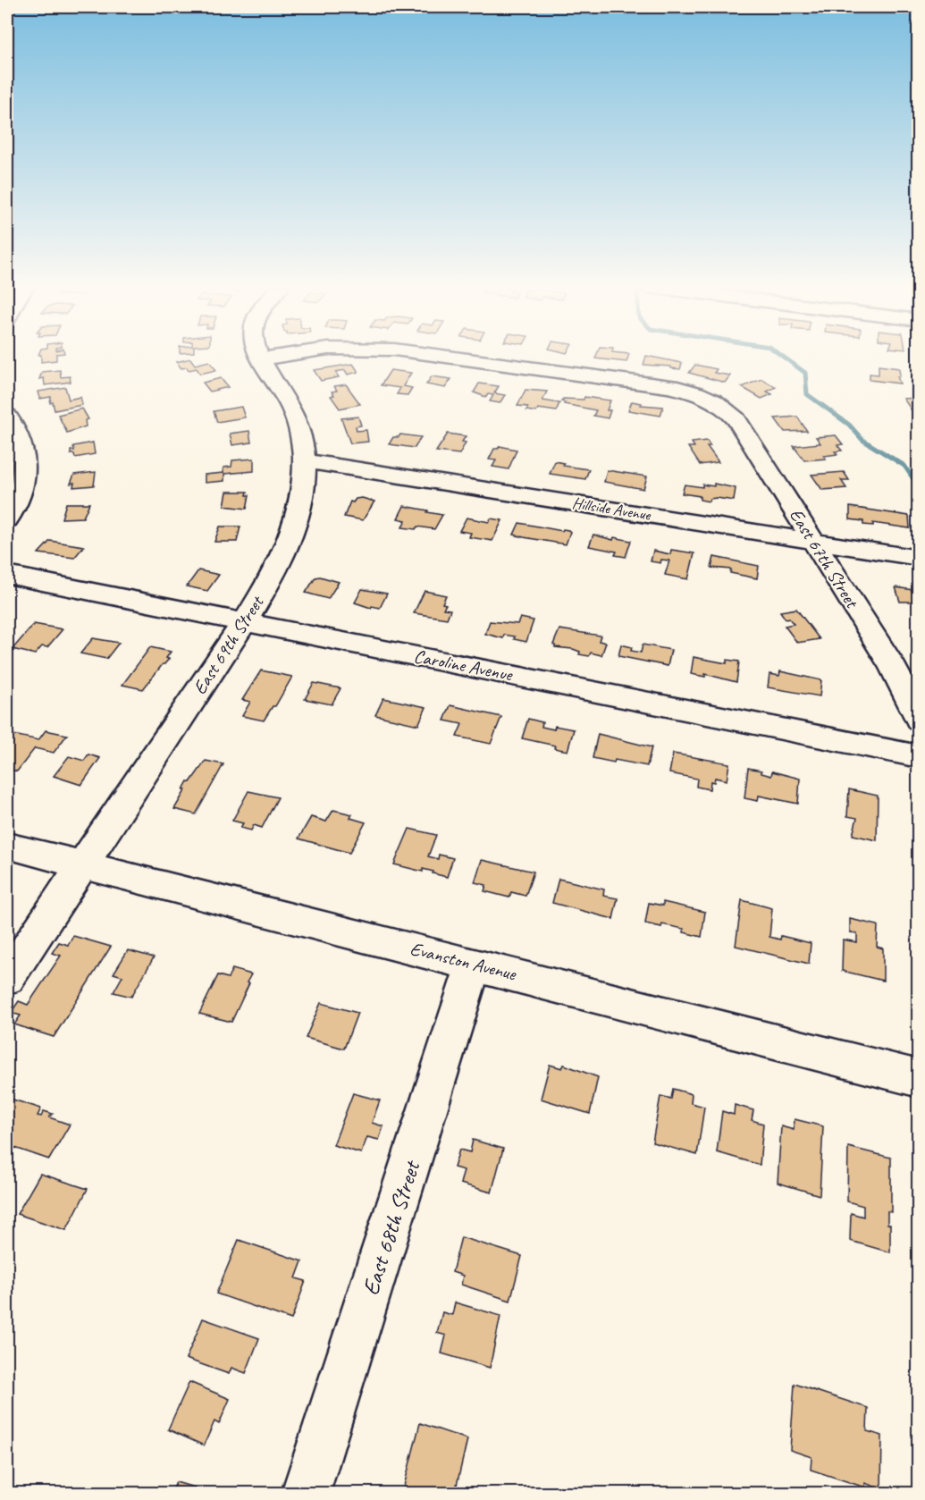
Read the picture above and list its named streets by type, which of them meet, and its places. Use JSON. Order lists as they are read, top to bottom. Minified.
{"streets":{"street":["Hillside Avenue","East 67th Street","East 69th Street","Caroline Avenue","Evanston Avenue","East 68th Street"]},"crossings":[["Hillside Avenue","East 67th Street"],["Hillside Avenue","East 69th Street"],["East 67th Street","East 69th Street"],["East 69th Street","Caroline Avenue"],["East 69th Street","Evanston Avenue"],["Evanston Avenue","East 68th Street"]]}
